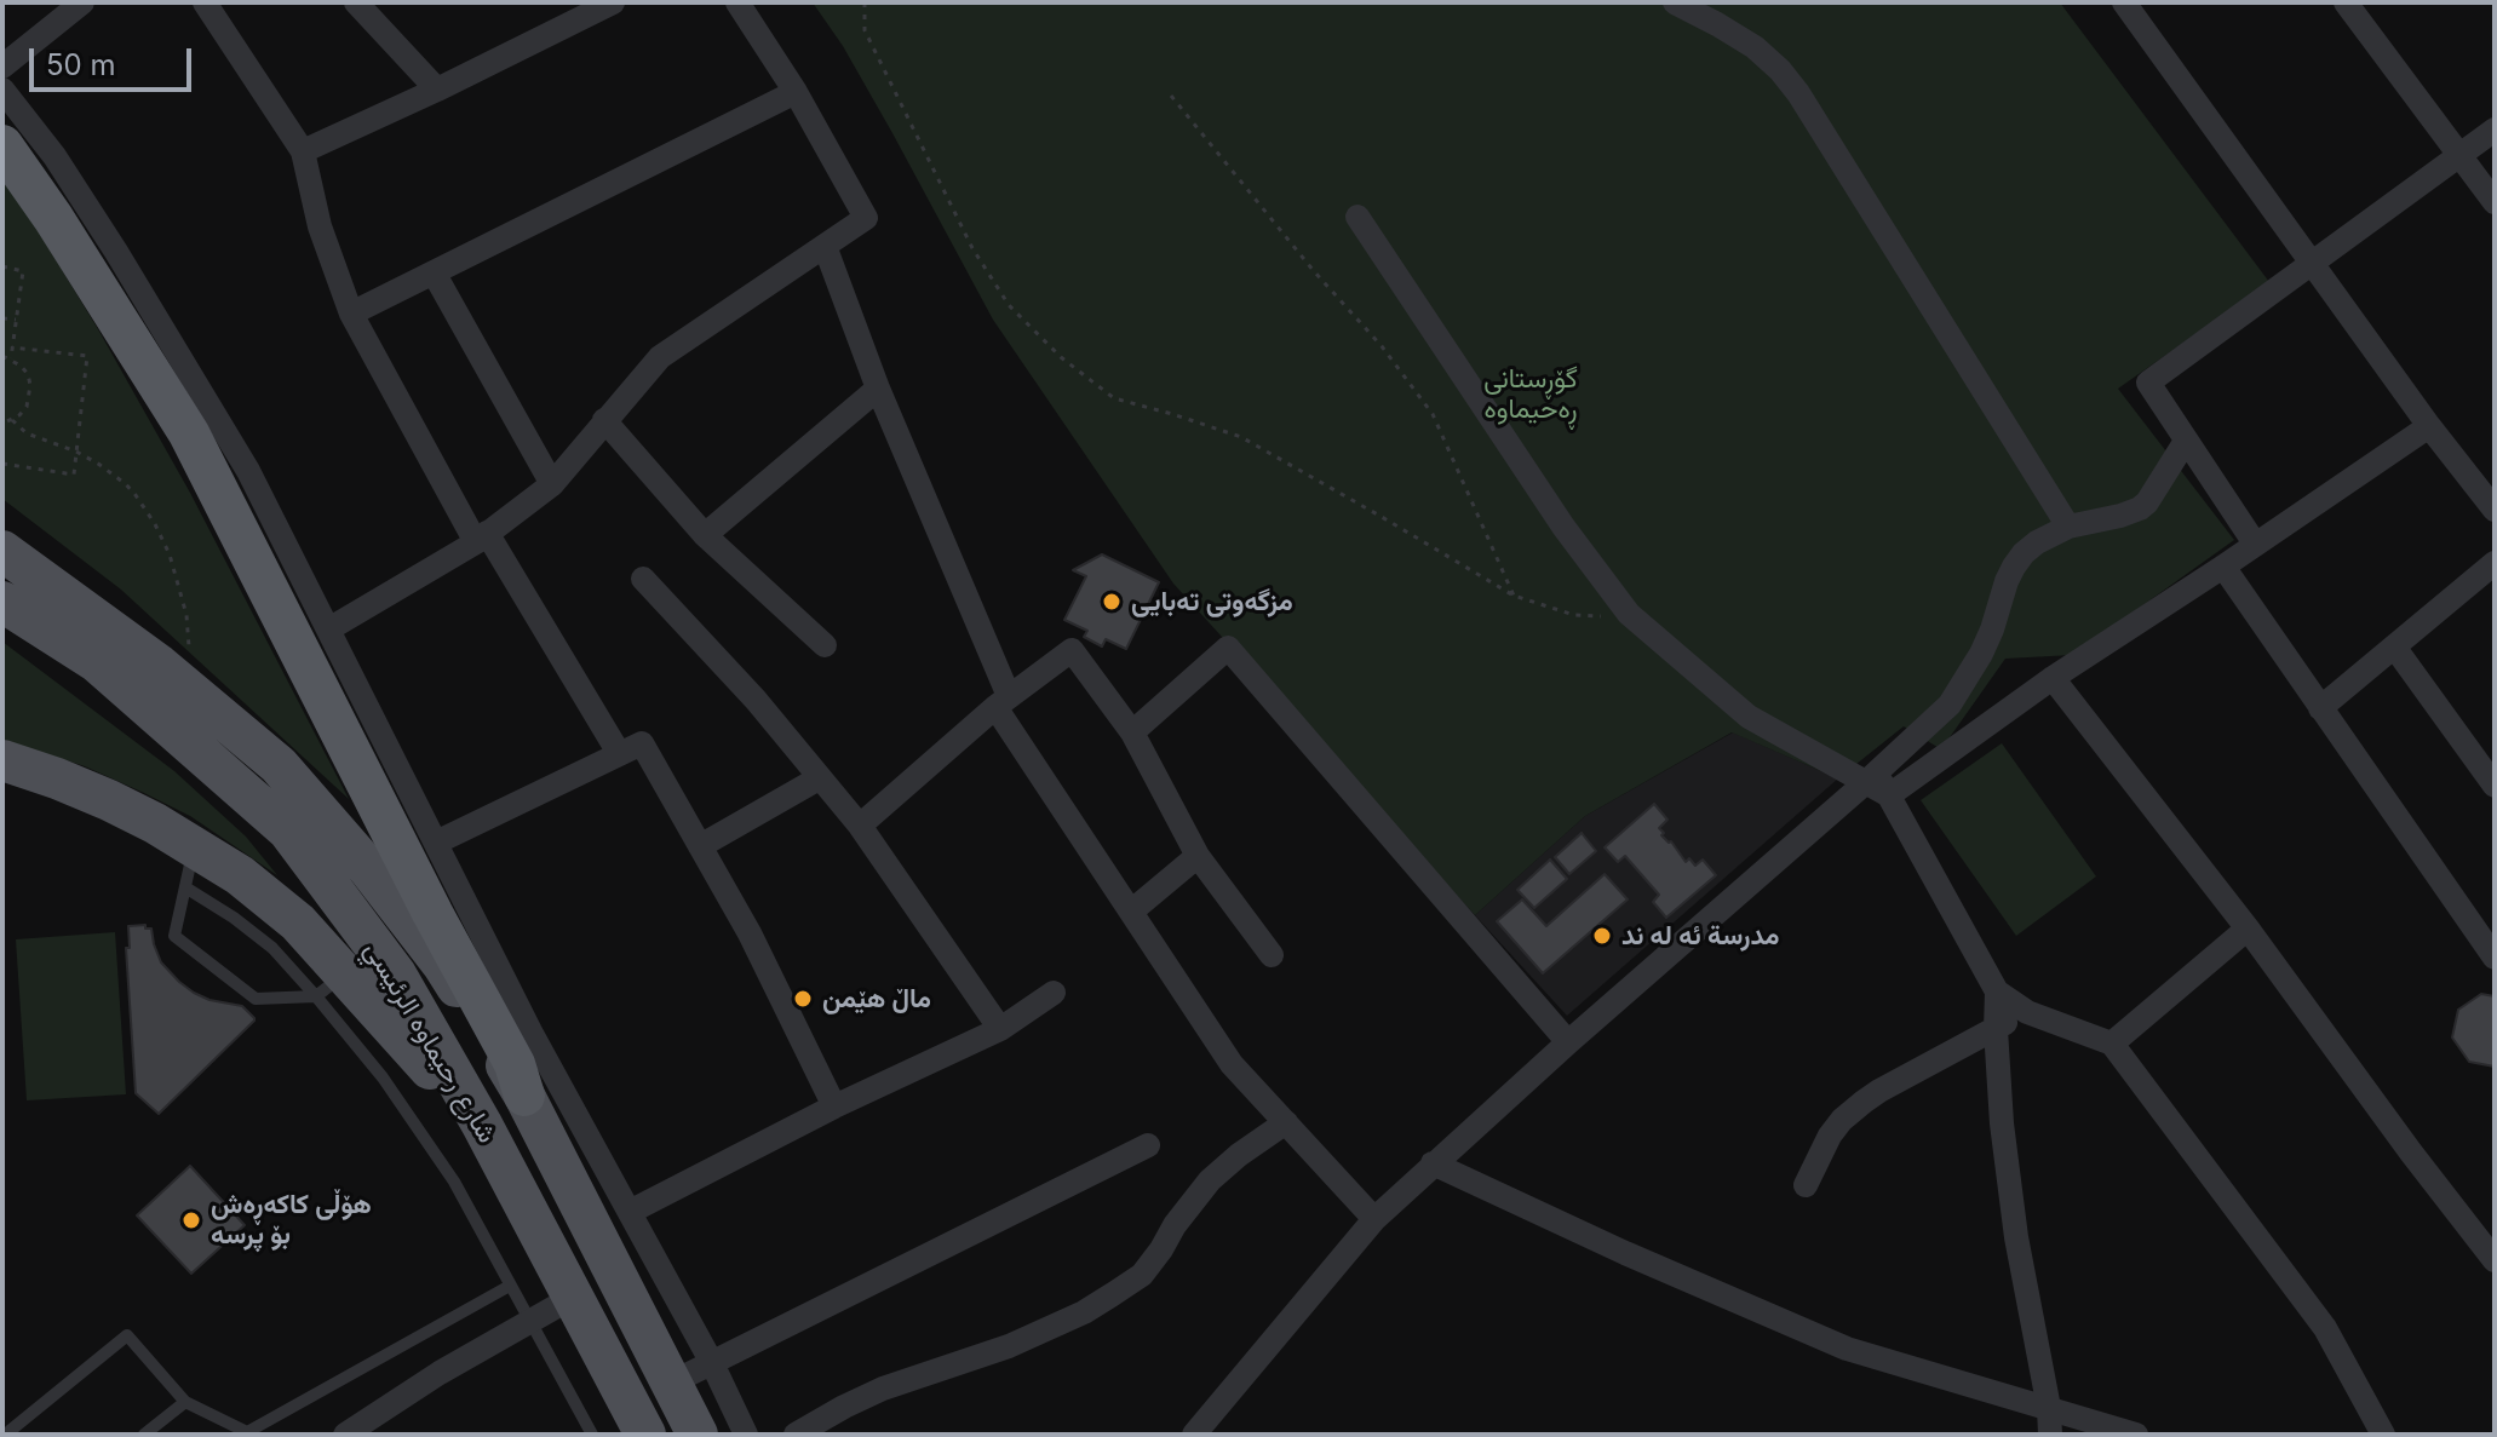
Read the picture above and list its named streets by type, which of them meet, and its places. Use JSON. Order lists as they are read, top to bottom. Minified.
{"streets":{"main road":["شارع رحيماوه الرئيسي"]},"parks":["گۆڕستانی ڕەحیماوە"],"places":["مزگەوتی تەبایی","مدرسة ئه له ند","ماڵ هێمن","هۆڵی کاکەڕەش بۆ پرسە"],"scale_bar":"50 m"}
